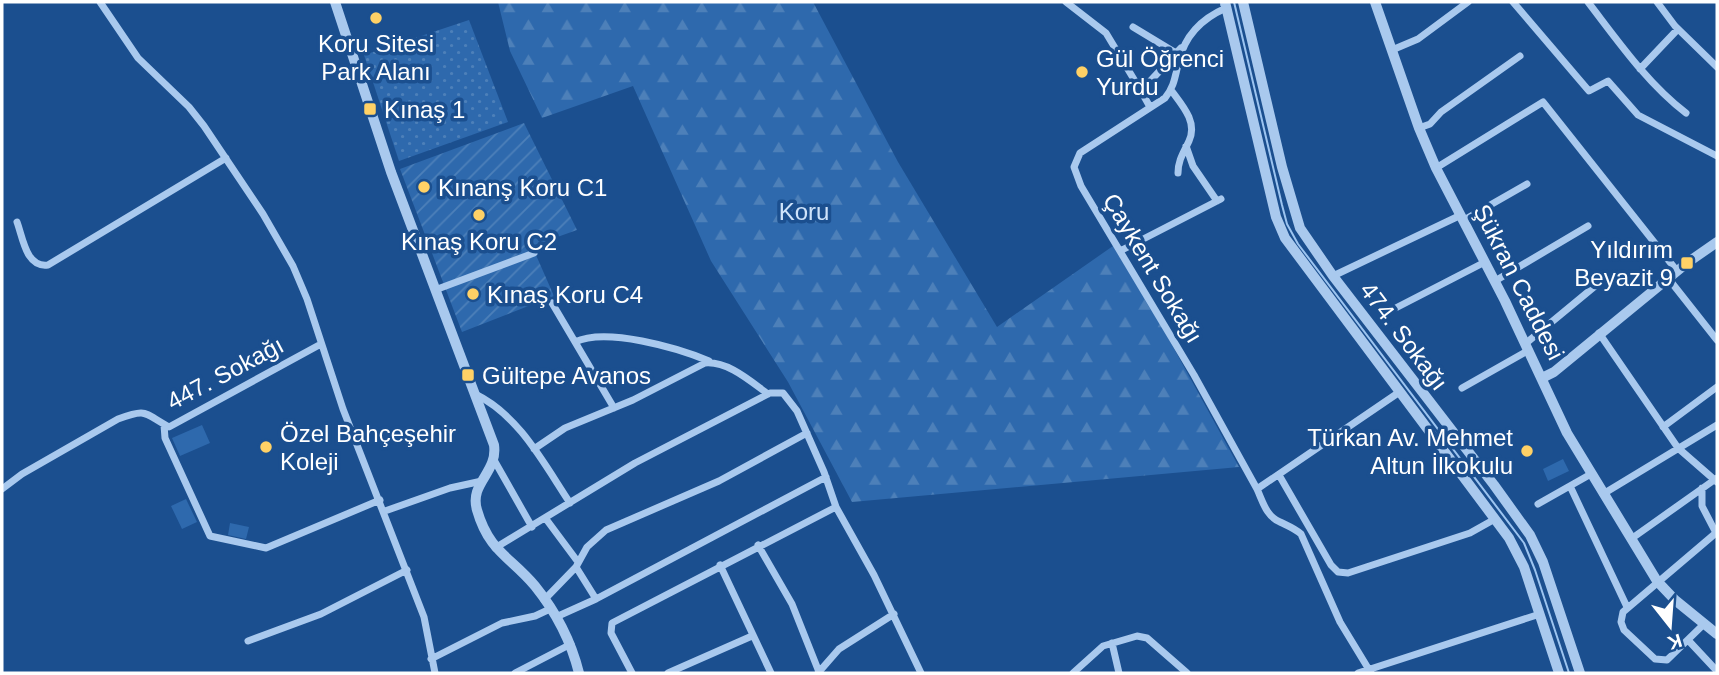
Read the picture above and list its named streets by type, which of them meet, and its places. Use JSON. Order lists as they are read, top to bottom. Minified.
{"streets":{"street":["Çaykent Sokağı","Şükran Caddesi","474. Sokağı","447. Sokağı"]},"parks":["Koru"],"places":{"other":["Koru Sitesi Park Alanı","Gül Öğrenci Yurdu","Kınanş Koru C1","Kınaş Koru C2","Kınaş Koru C4","Özel Bahçeşehir Koleji","Türkan Av. Mehmet Altun İlkokulu"],"transit":["Kınaş 1","Yıldırım Beyazit 9","Gültepe Avanos"]},"north":"bottom"}
